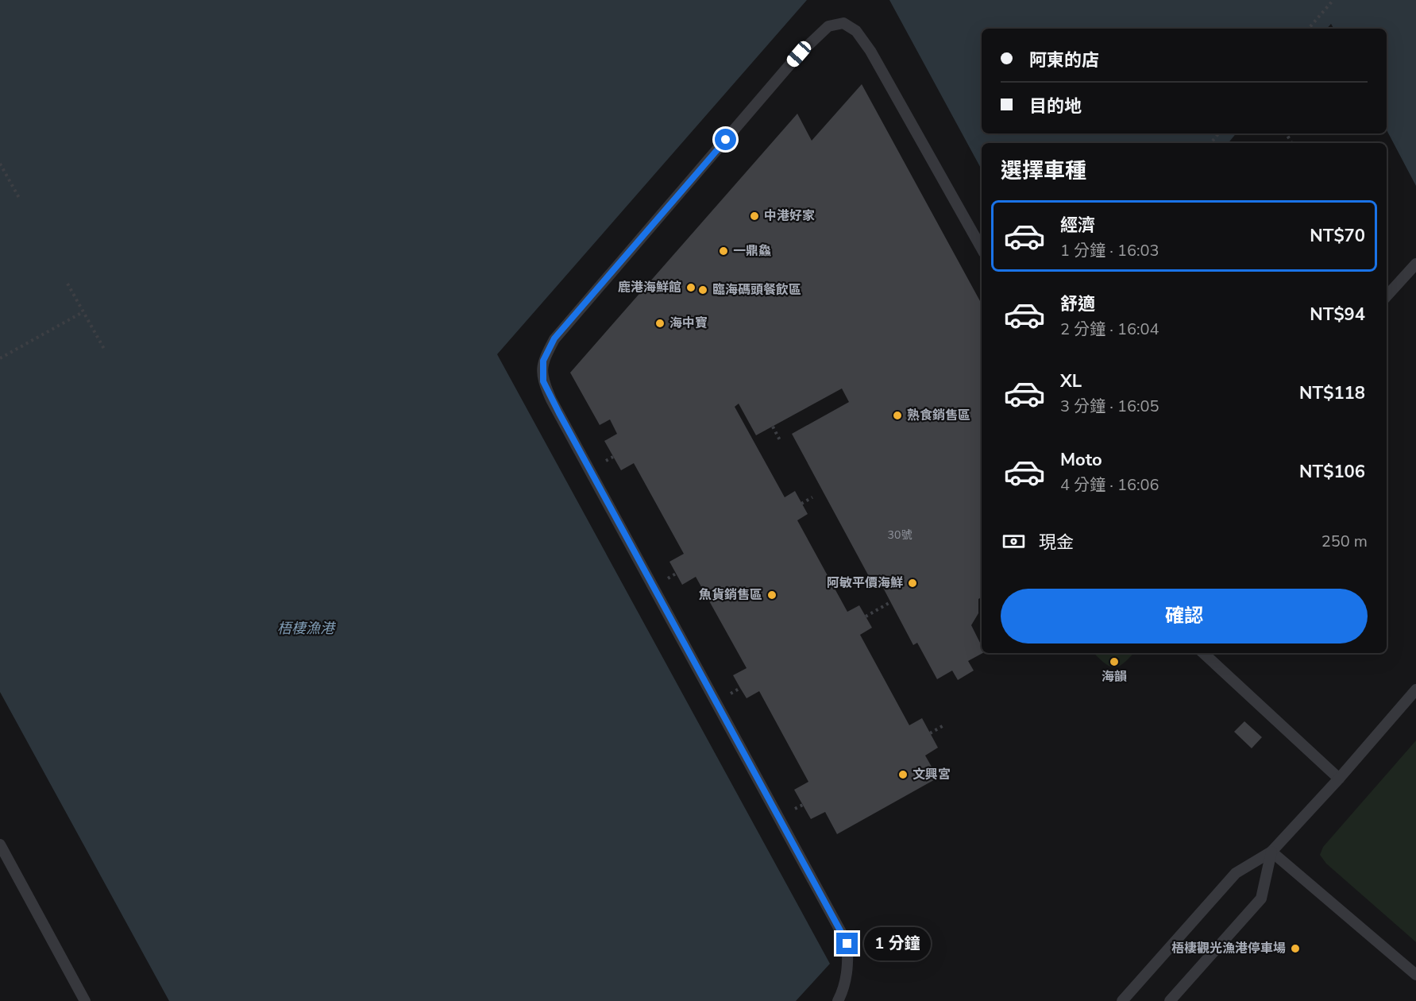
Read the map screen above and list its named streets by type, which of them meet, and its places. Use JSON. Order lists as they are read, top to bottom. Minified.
{"water":["梧棲漁港"],"places":["中港好家","一鼎鱻","鹿港海鮮館","臨海碼頭餐飲區","海中寶","熟食銷售區","阿敏平價海鮮","魚貨銷售區","海韻","文興宮","梧棲觀光漁港停車場"],"house_numbers":["30號"],"page":{"banner":["阿東的店","目的地"],"heading":"選擇車種","list":[{"name":"經濟","note":"1 分鐘 · 16:03","value":"NT$70"},{"name":"舒適","note":"2 分鐘 · 16:04","value":"NT$94"},{"name":"XL","note":"3 分鐘 · 16:05","value":"NT$118"},{"name":"Moto","note":"4 分鐘 · 16:06","value":"NT$106"}],"pay":["現金","250 m"],"buttons":"確認","bubble":"1 分鐘"}}
